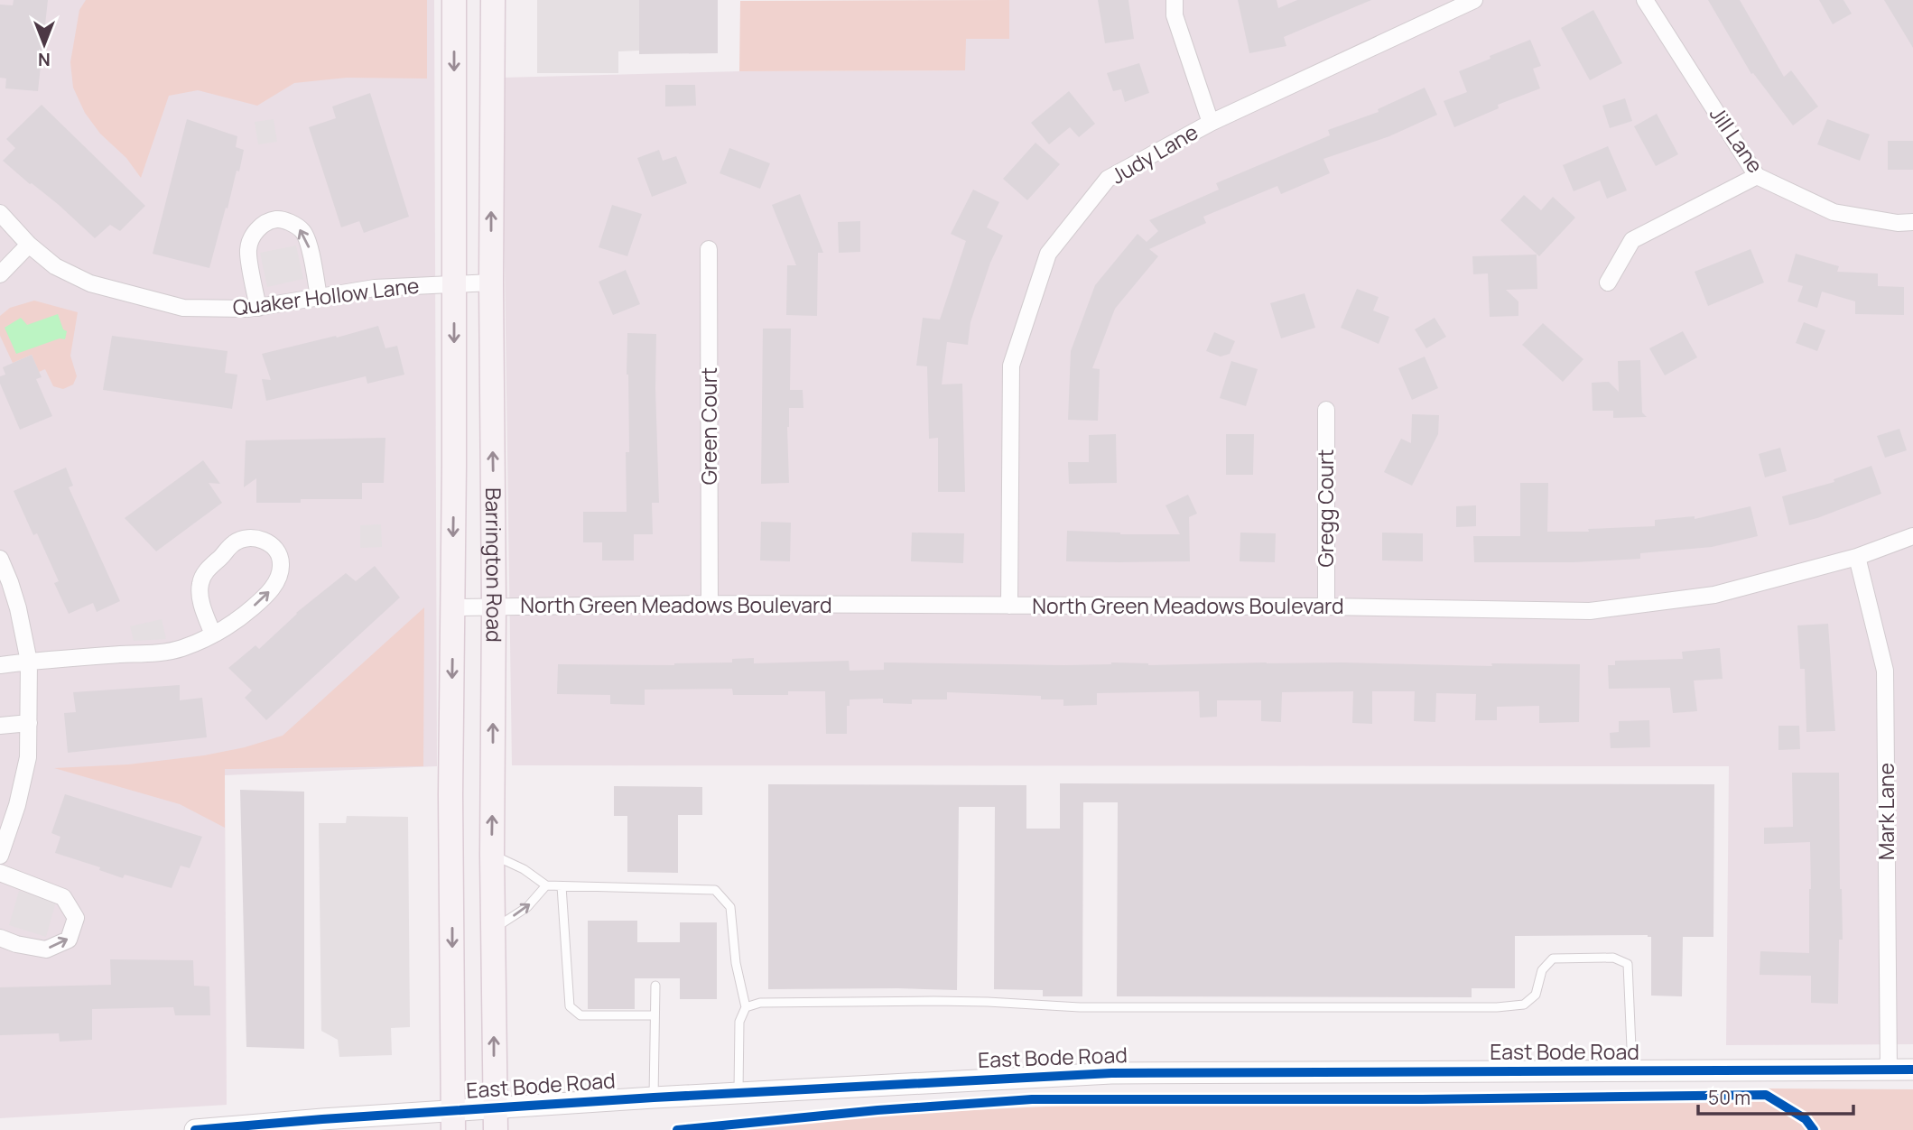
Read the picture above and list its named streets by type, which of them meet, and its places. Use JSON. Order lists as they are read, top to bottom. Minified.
{"streets":{"main road":["Barrington Road"],"street":["Jill Lane","Judy Lane","Quaker Hollow Lane","Green Court","Gregg Court","North Green Meadows Boulevard","Mark Lane","East Bode Road"]},"crossings":[["Judy Lane","North Green Meadows Boulevard"],["Quaker Hollow Lane","Barrington Road"],["Green Court","North Green Meadows Boulevard"],["Gregg Court","North Green Meadows Boulevard"],["Barrington Road","North Green Meadows Boulevard"],["Barrington Road","East Bode Road"],["North Green Meadows Boulevard","Mark Lane"],["Mark Lane","East Bode Road"]],"scale_bar":"50 m","north":"bottom"}
